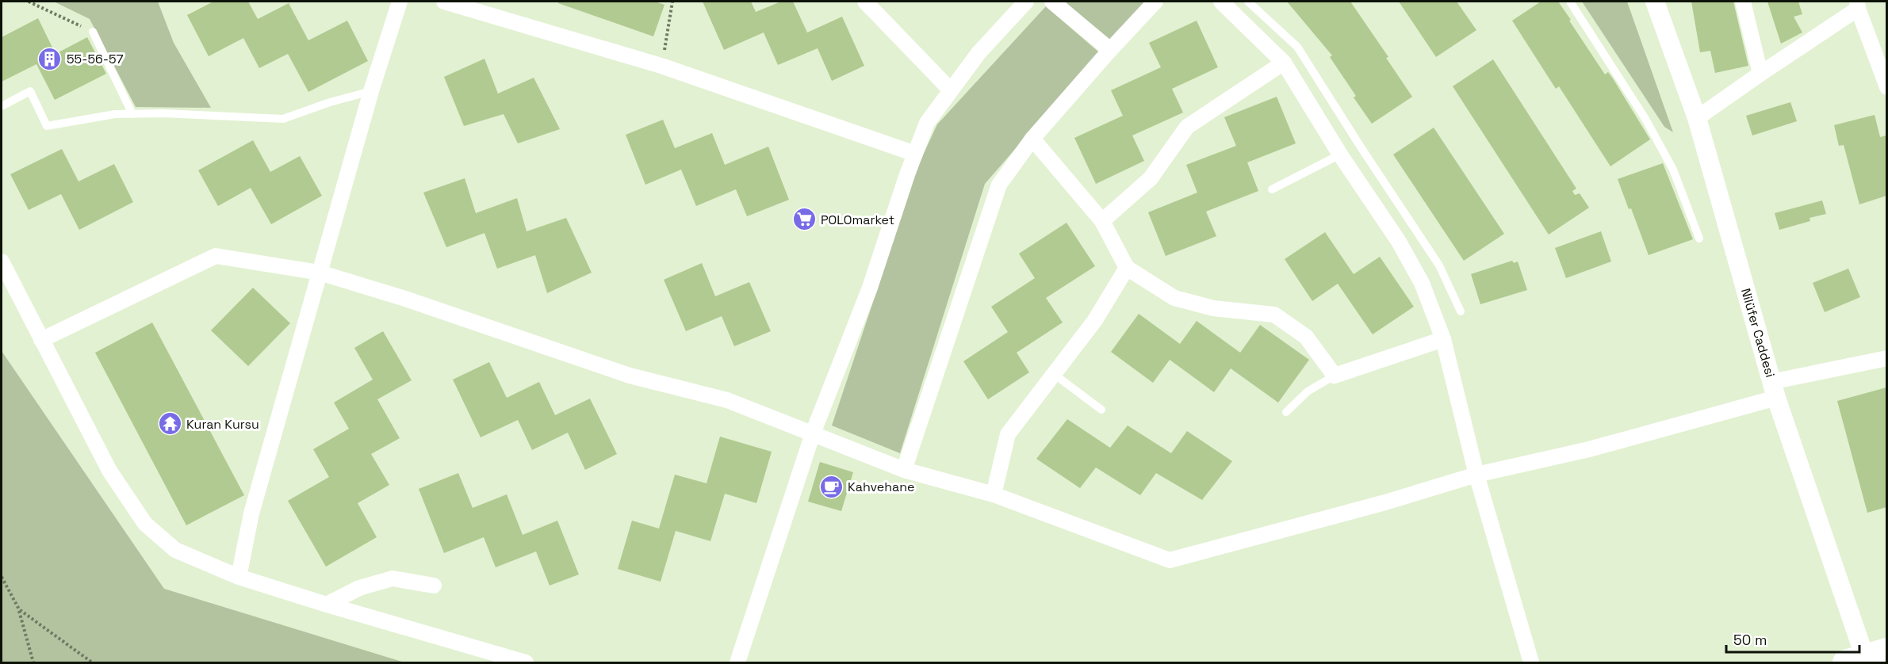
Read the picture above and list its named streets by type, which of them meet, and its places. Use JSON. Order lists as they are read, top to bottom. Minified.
{"streets":{"street":["Nilüfer Caddesi"]},"places":{"building":["55-56-57"],"supermarket":["POLOmarket"],"temple":["Kuran Kursu"],"cafe":["Kahvehane"]},"scale_bar":"50 m"}
